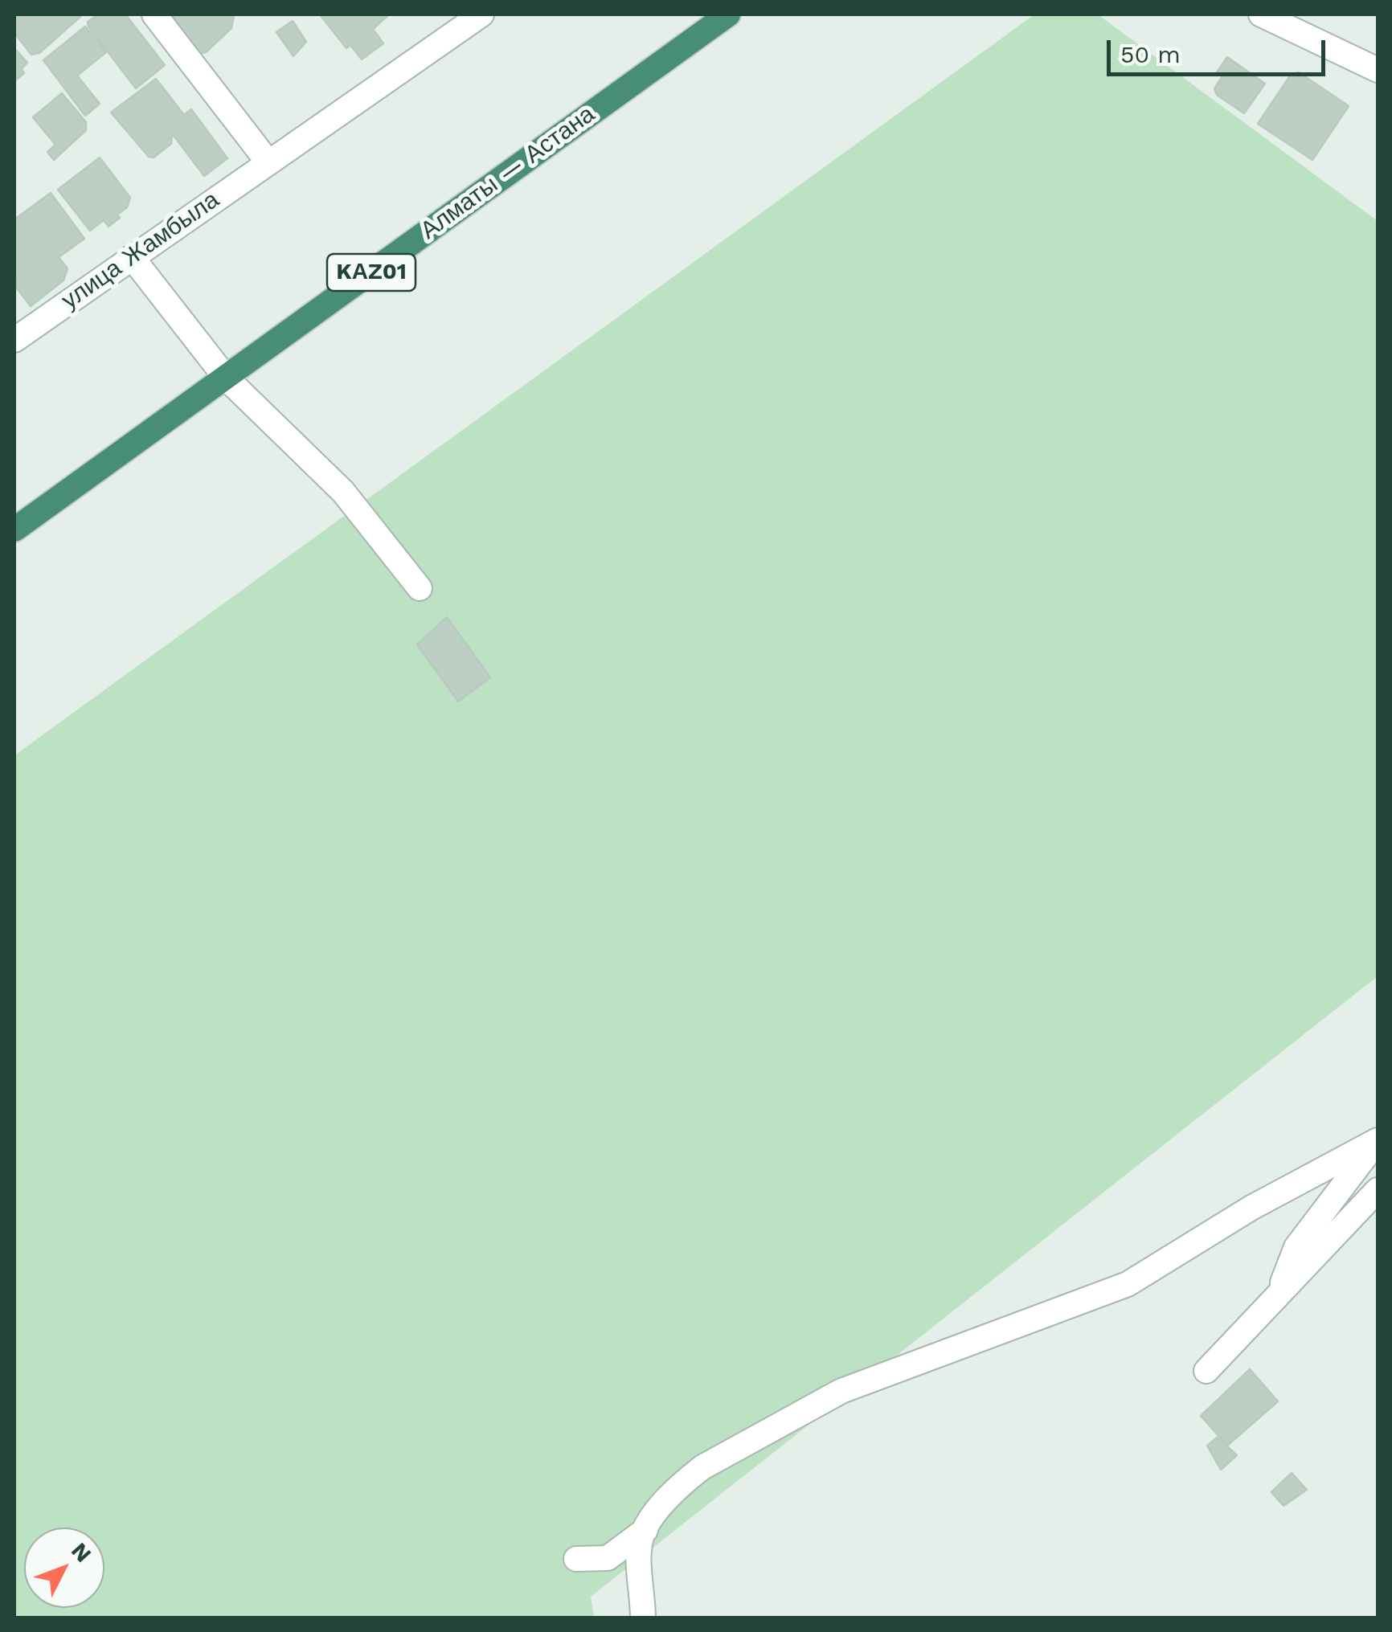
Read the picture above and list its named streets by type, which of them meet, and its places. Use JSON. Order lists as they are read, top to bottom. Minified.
{"streets":{"highway":["Алматы — Астана","KАZ01"],"street":["улица Жамбыла"]},"scale_bar":"50 m","north":"top right"}
